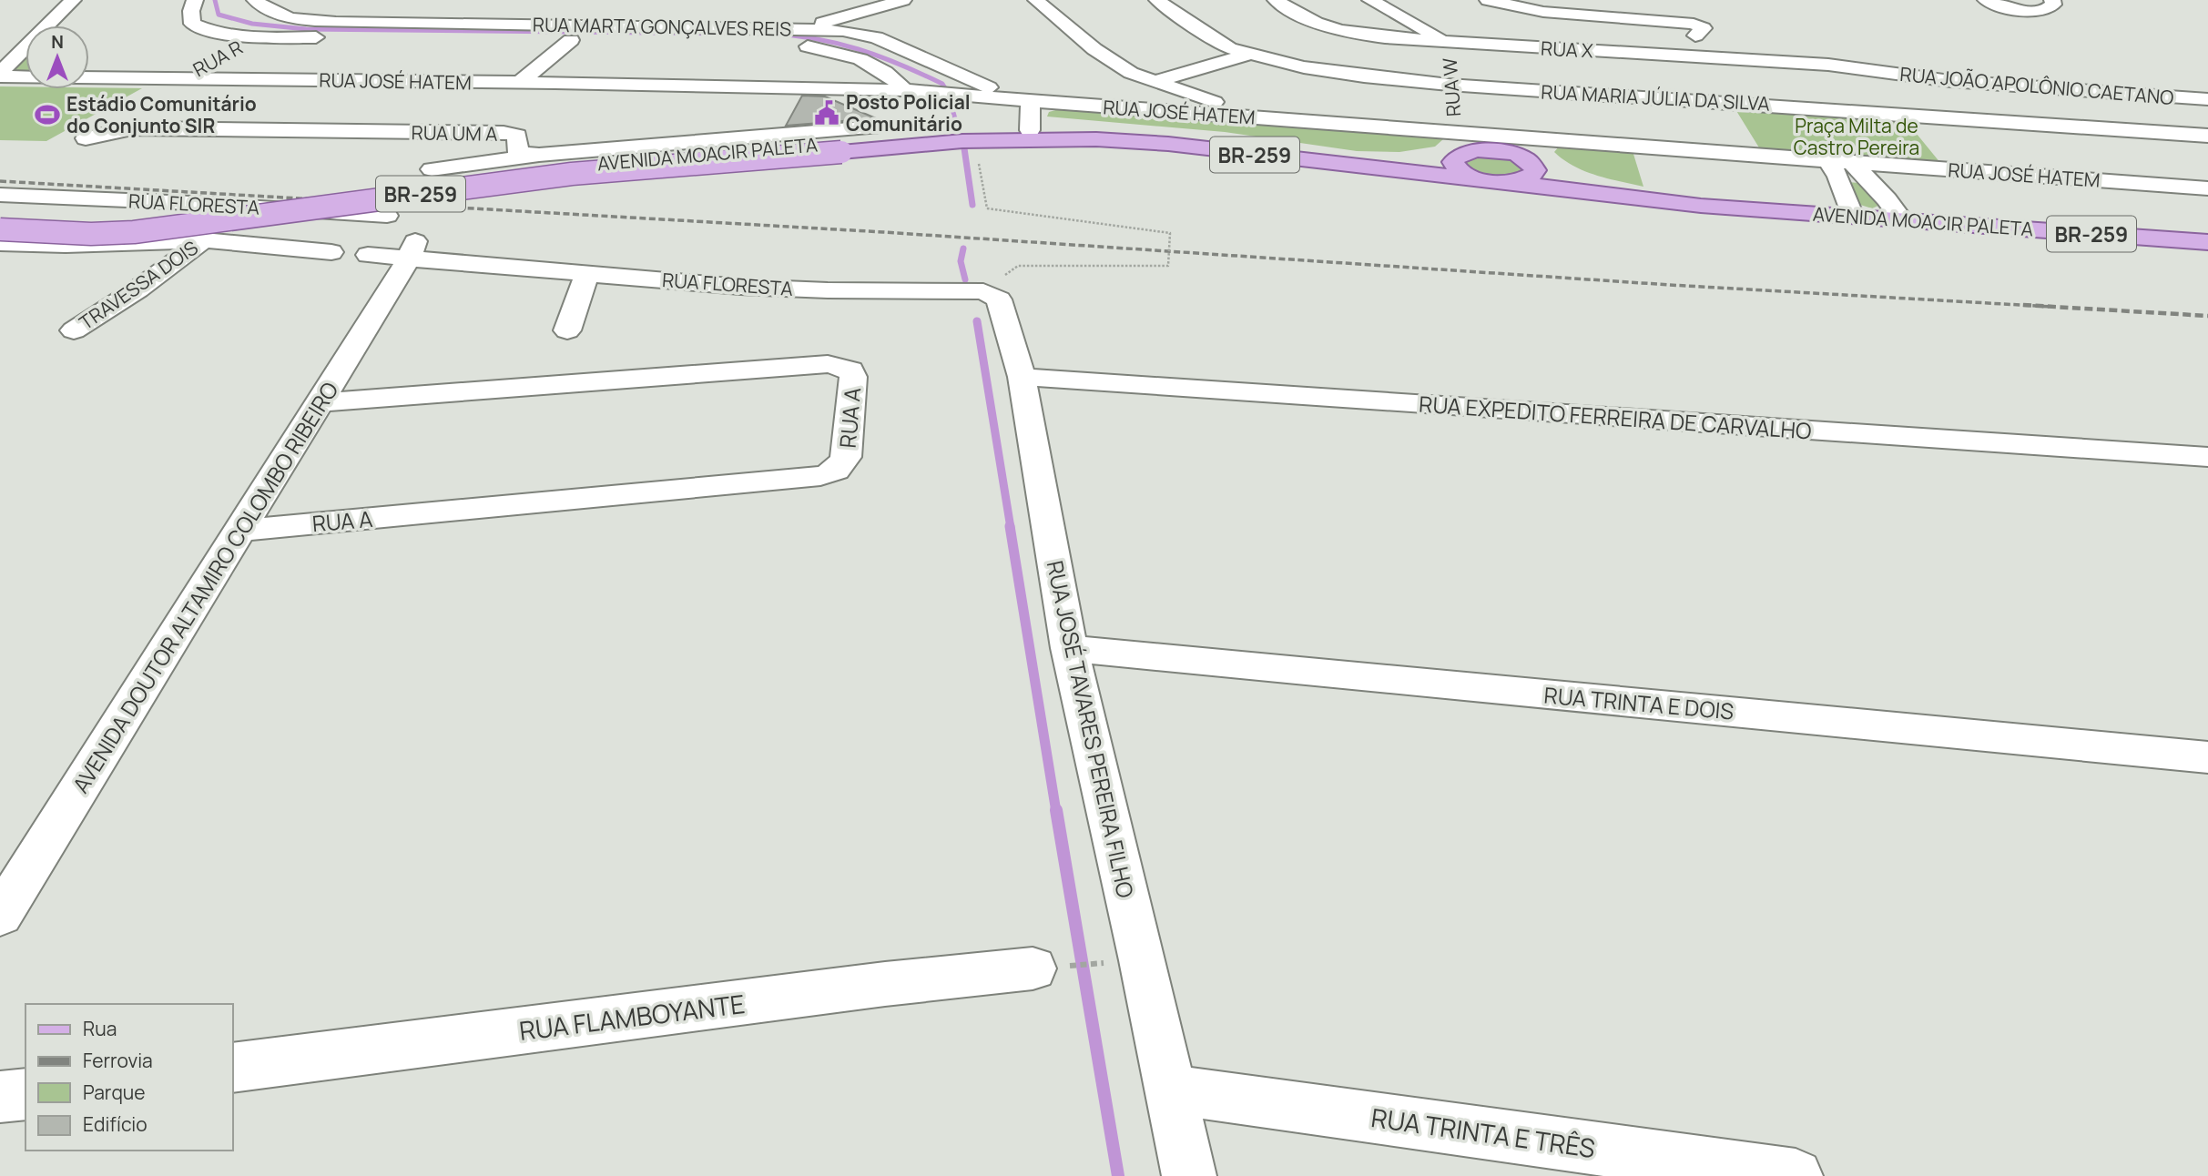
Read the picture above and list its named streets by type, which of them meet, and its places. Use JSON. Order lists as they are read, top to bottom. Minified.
{"streets":{"main road":["AVENIDA MOACIR PALETA","BR-259"],"street":["RUA MARTA GONÇALVES REIS","RUA X","RUA R","RUA JOSÉ HATEM","RUA JOÃO APOLÔNIO CAETANO","RUA W","RUA MARIA JÚLIA DA SILVA","RUA UM A","RUA FLORESTA","TRAVESSA DOIS","RUA EXPEDITO FERREIRA DE CARVALHO","RUA A","AVENIDA DOUTOR ALTAMIRO COLOMBO RIBEIRO","RUA TRINTA E DOIS","RUA JOSÉ TAVARES PEREIRA FILHO","RUA FLAMBOYANTE","RUA TRINTA E TRÊS"]},"crossings":[["RUA MARTA GONÇALVES REIS","RUA R"],["RUA MARTA GONÇALVES REIS","RUA JOSÉ HATEM"],["RUA X","RUA JOÃO APOLÔNIO CAETANO"],["RUA X","RUA W"],["RUA R","RUA JOSÉ HATEM"],["RUA JOSÉ HATEM","RUA W"],["RUA JOSÉ HATEM","AVENIDA MOACIR PALETA"],["RUA W","RUA MARIA JÚLIA DA SILVA"],["RUA FLORESTA","TRAVESSA DOIS"],["RUA FLORESTA","AVENIDA DOUTOR ALTAMIRO COLOMBO RIBEIRO"],["RUA FLORESTA","RUA JOSÉ TAVARES PEREIRA FILHO"],["RUA EXPEDITO FERREIRA DE CARVALHO","RUA JOSÉ TAVARES PEREIRA FILHO"],["RUA A","AVENIDA DOUTOR ALTAMIRO COLOMBO RIBEIRO"],["RUA TRINTA E DOIS","RUA JOSÉ TAVARES PEREIRA FILHO"],["RUA JOSÉ TAVARES PEREIRA FILHO","RUA TRINTA E TRÊS"]],"parks":["Praça Milta de Castro Pereira"],"places":{"public building":["Posto Policial Comunitário"],"sports":["Estádio Comunitário do Conjunto SIR"]},"legend":["Rua","Ferrovia","Parque","Edifício"],"north":"top"}
